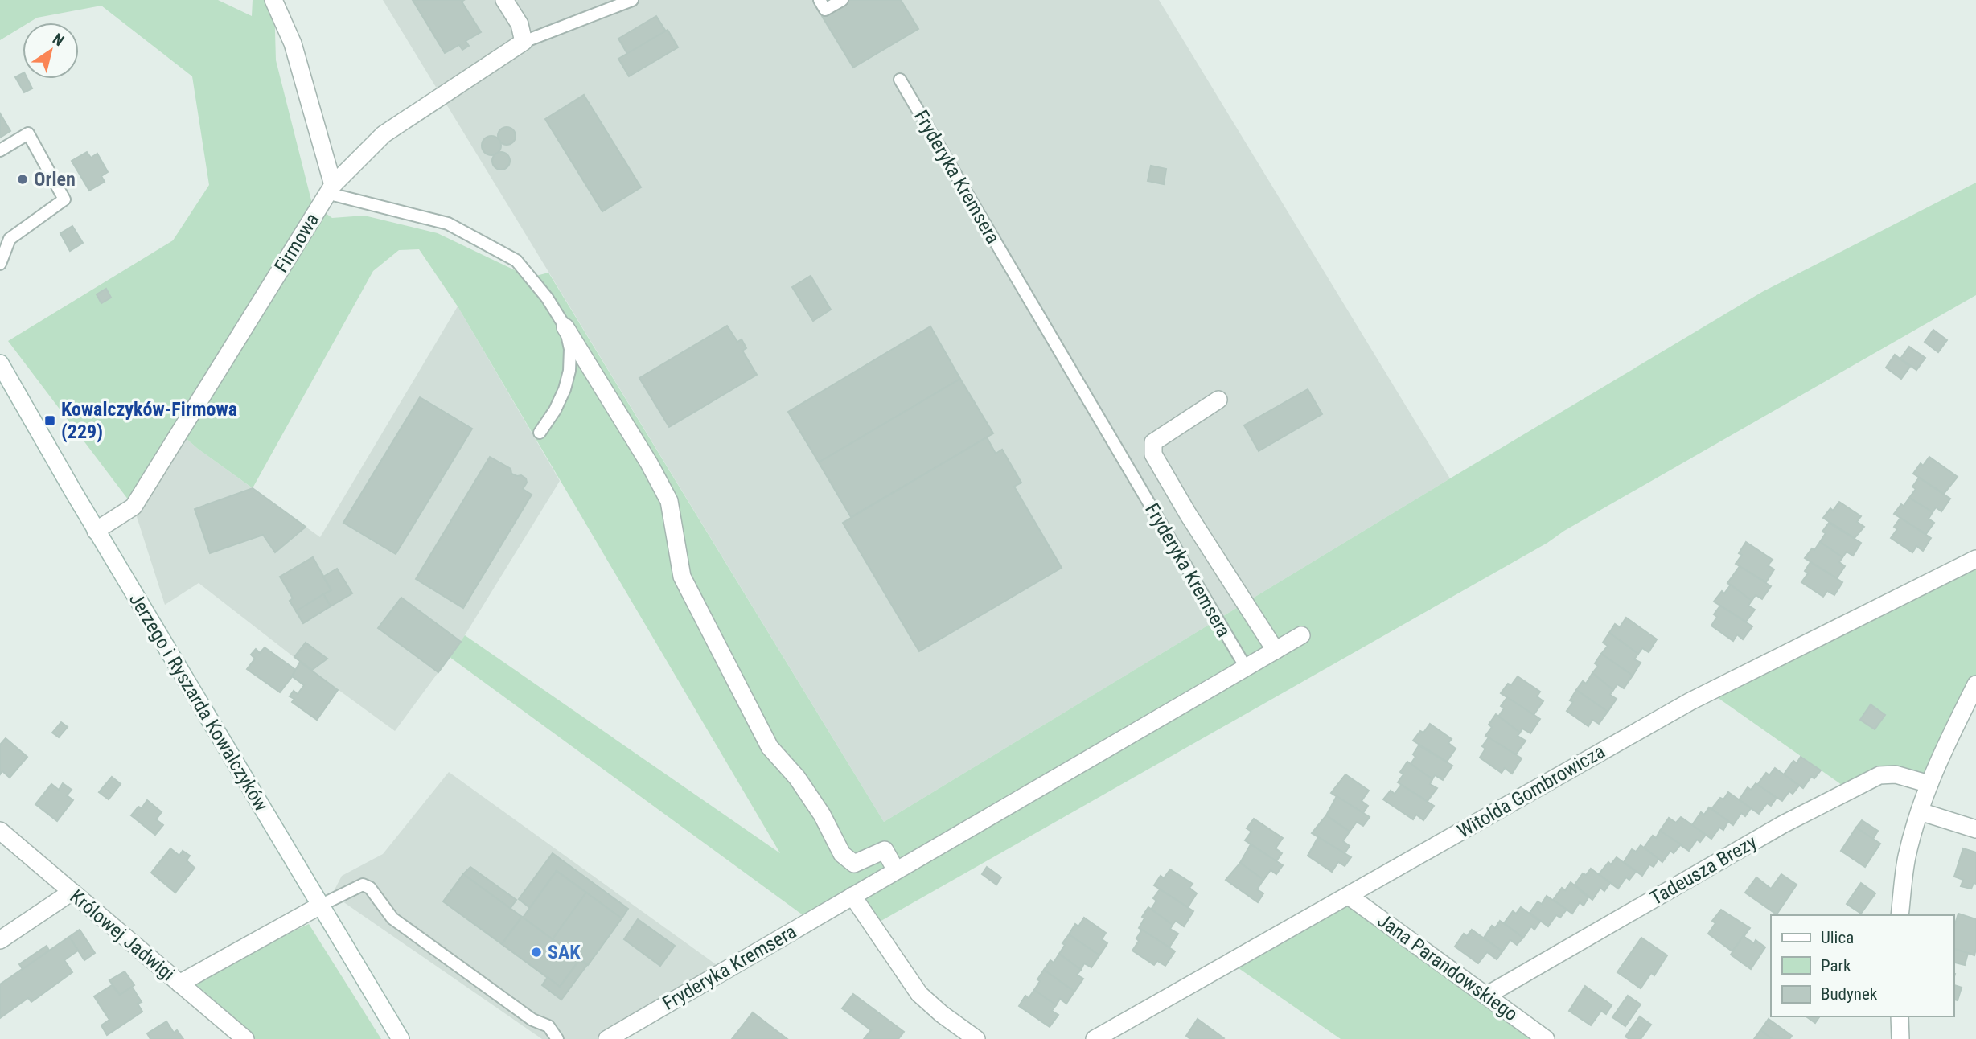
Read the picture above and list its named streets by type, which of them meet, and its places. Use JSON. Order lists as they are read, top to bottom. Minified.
{"streets":{"street":["Fryderyka Kremsera","Firmowa","Jerzego i Ryszarda Kowalczyków","Witolda Gombrowicza","Tadeusza Brezy","Królowej Jadwigi","Jana Parandowskiego"]},"crossings":[["Firmowa","Jerzego i Ryszarda Kowalczyków"],["Witolda Gombrowicza","Jana Parandowskiego"],["Tadeusza Brezy","Jana Parandowskiego"]],"places":{"other":["Orlen","SAK"],"transit":["Kowalczyków-Firmowa (229)"]},"legend":["Ulica","Park","Budynek"],"north":"top right"}
